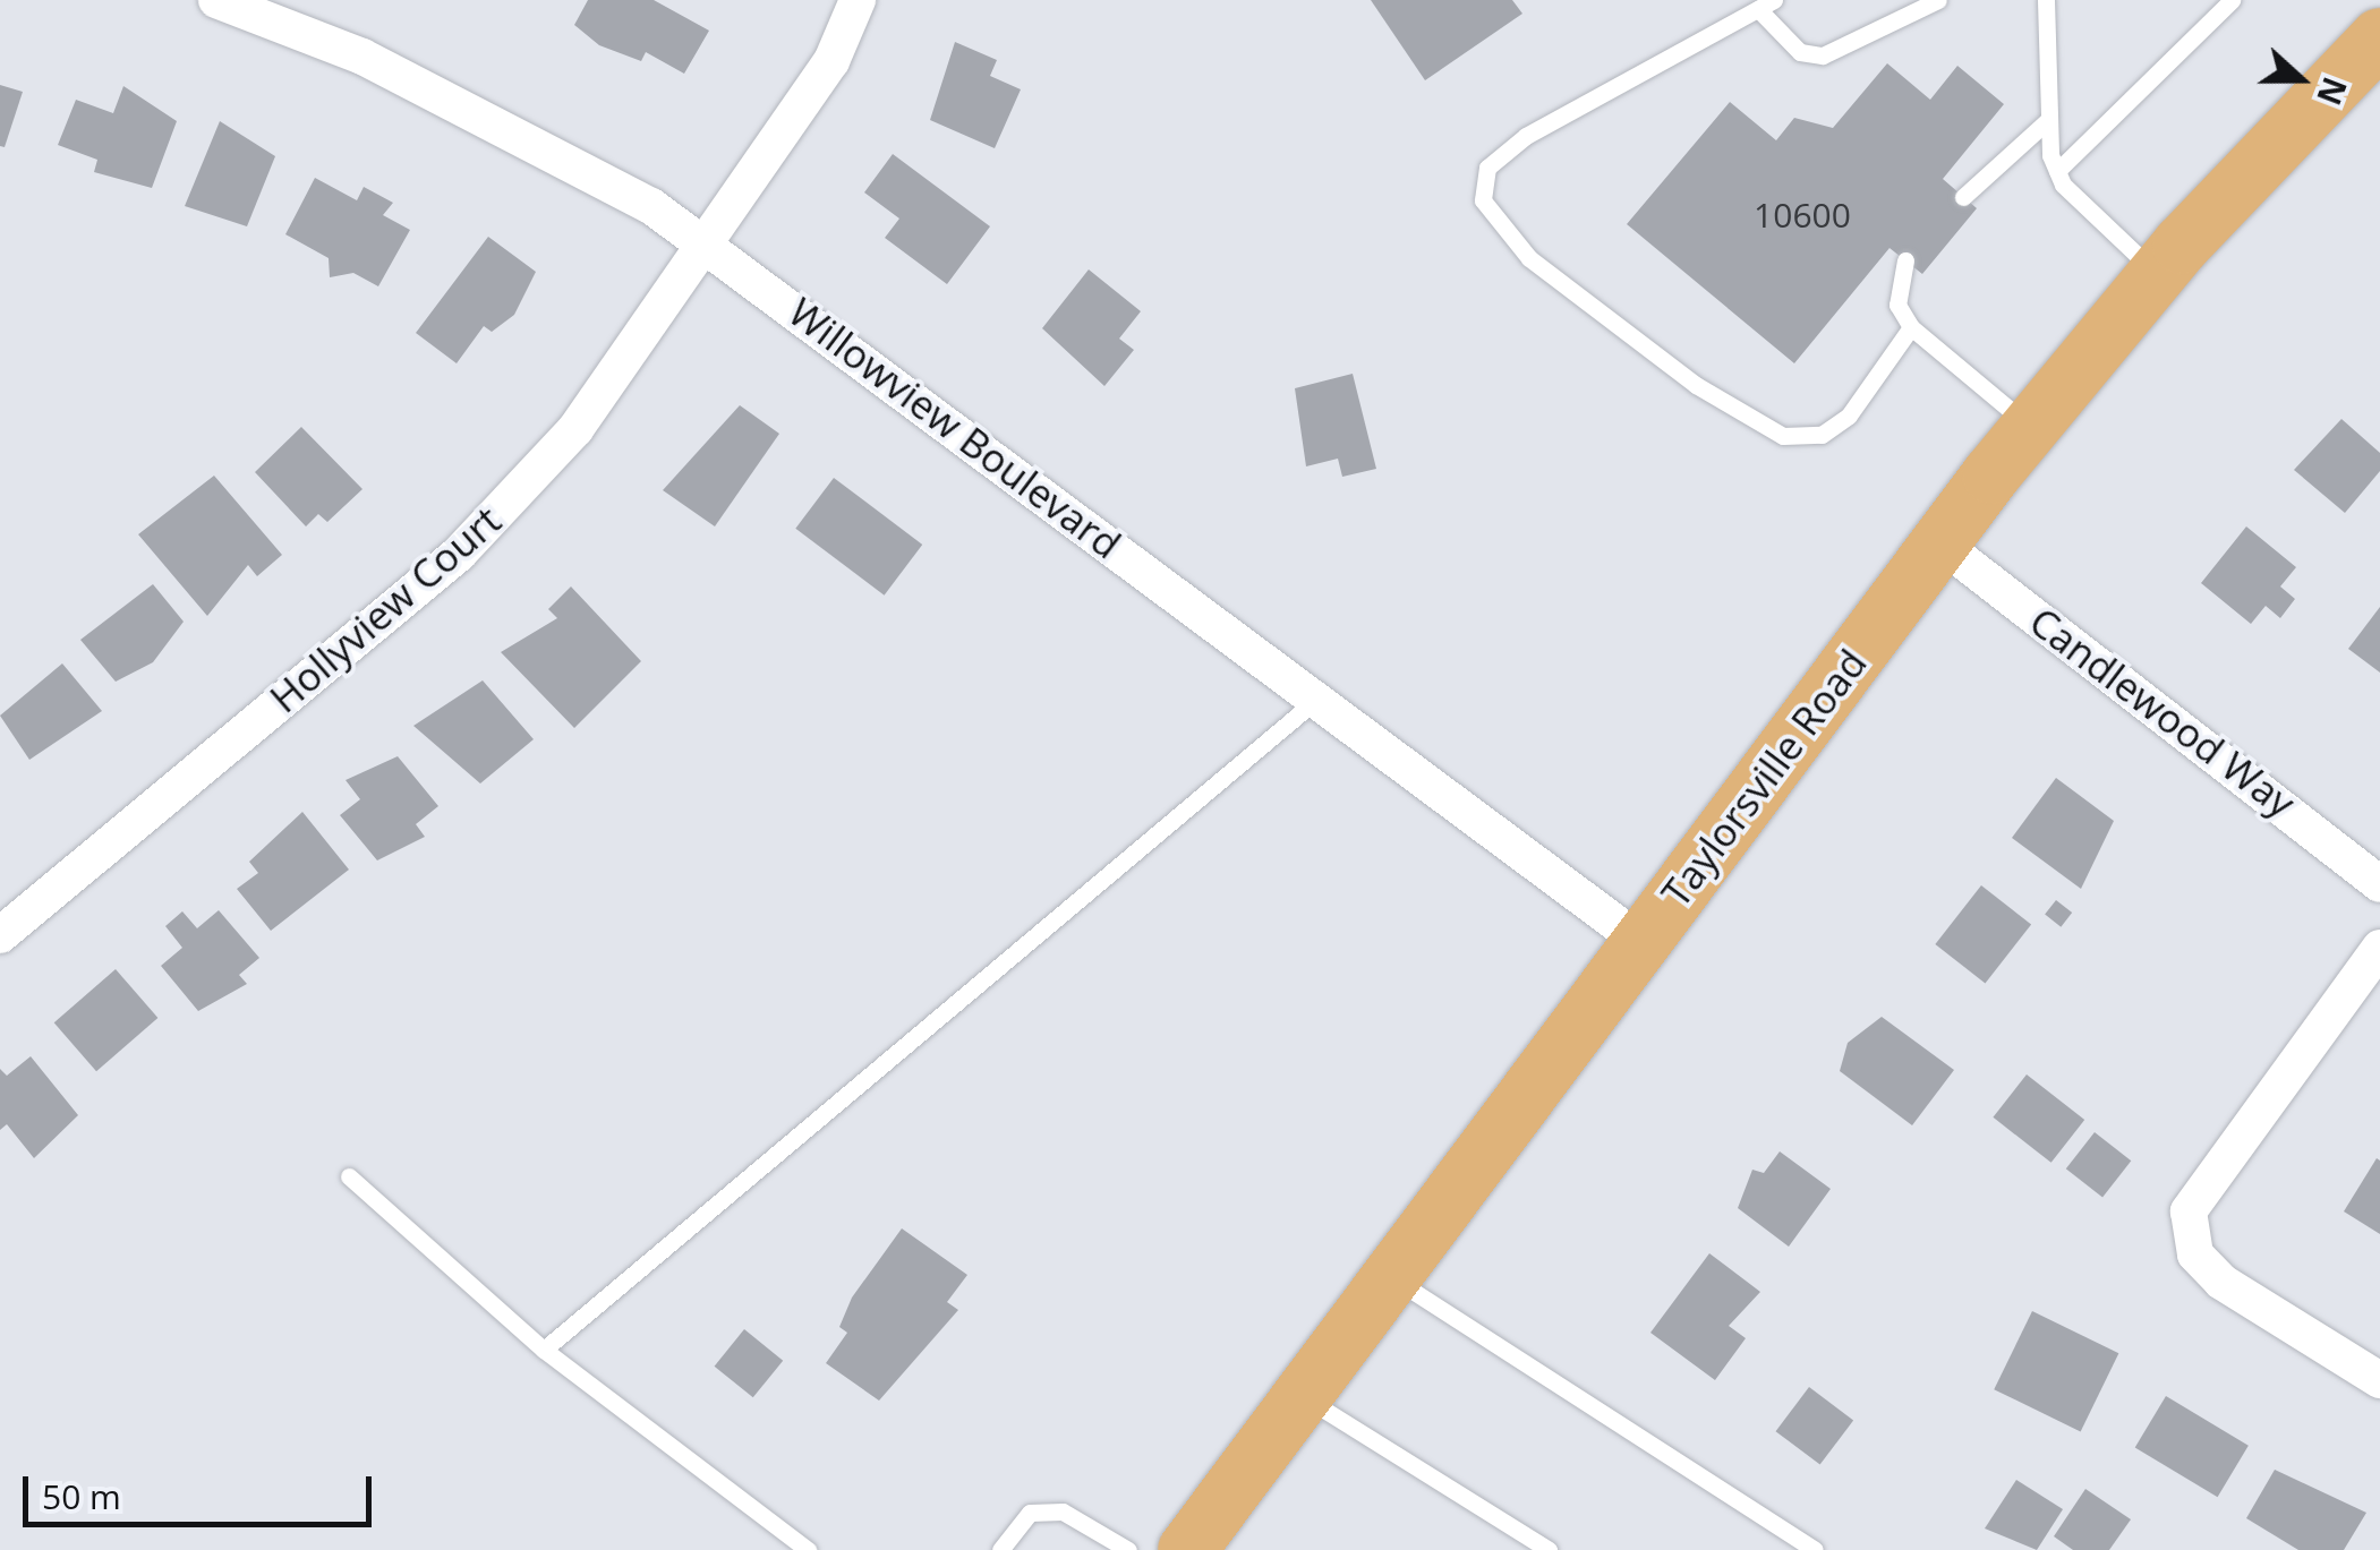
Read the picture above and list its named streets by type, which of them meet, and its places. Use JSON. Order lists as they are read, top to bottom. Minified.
{"streets":{"main road":["Taylorsville Road"],"street":["Willowview Boulevard","Hollyview Court","Candlewood Way"]},"crossings":[["Willowview Boulevard","Hollyview Court"],["Willowview Boulevard","Taylorsville Road"],["Candlewood Way","Taylorsville Road"]],"house_numbers":["10600"],"scale_bar":"50 m","north":"right"}
